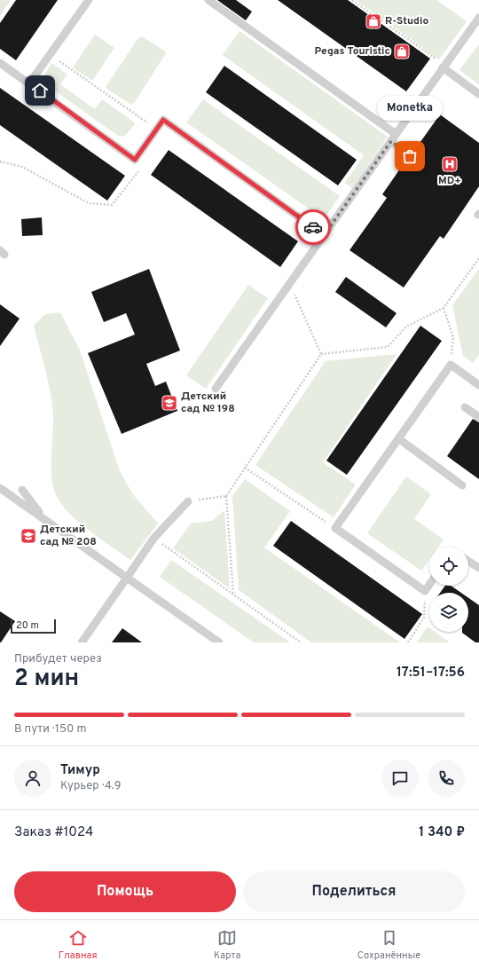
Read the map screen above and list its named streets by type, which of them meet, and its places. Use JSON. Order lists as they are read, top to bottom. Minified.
{"places":{"shop":["R-Studio","Pegas Touristic"],"other":["Monetka"],"hospital":["MD+"],"school or university":["Детский сад № 198","Детский сад № 208"]},"scale_bar":"20 m","page":{"bubble":"Monetka","scale":"20 m","heading":["2 мин","Прибудет через","17:51–17:56"],"panel":["Тимур","Курьер · 4.9","Заказ #1024","1 340 ₽"],"bar":"В пути · 150 m","buttons":["Помощь","Поделиться"],"tabs":["Главная","Карта","Сохранённые"]}}
